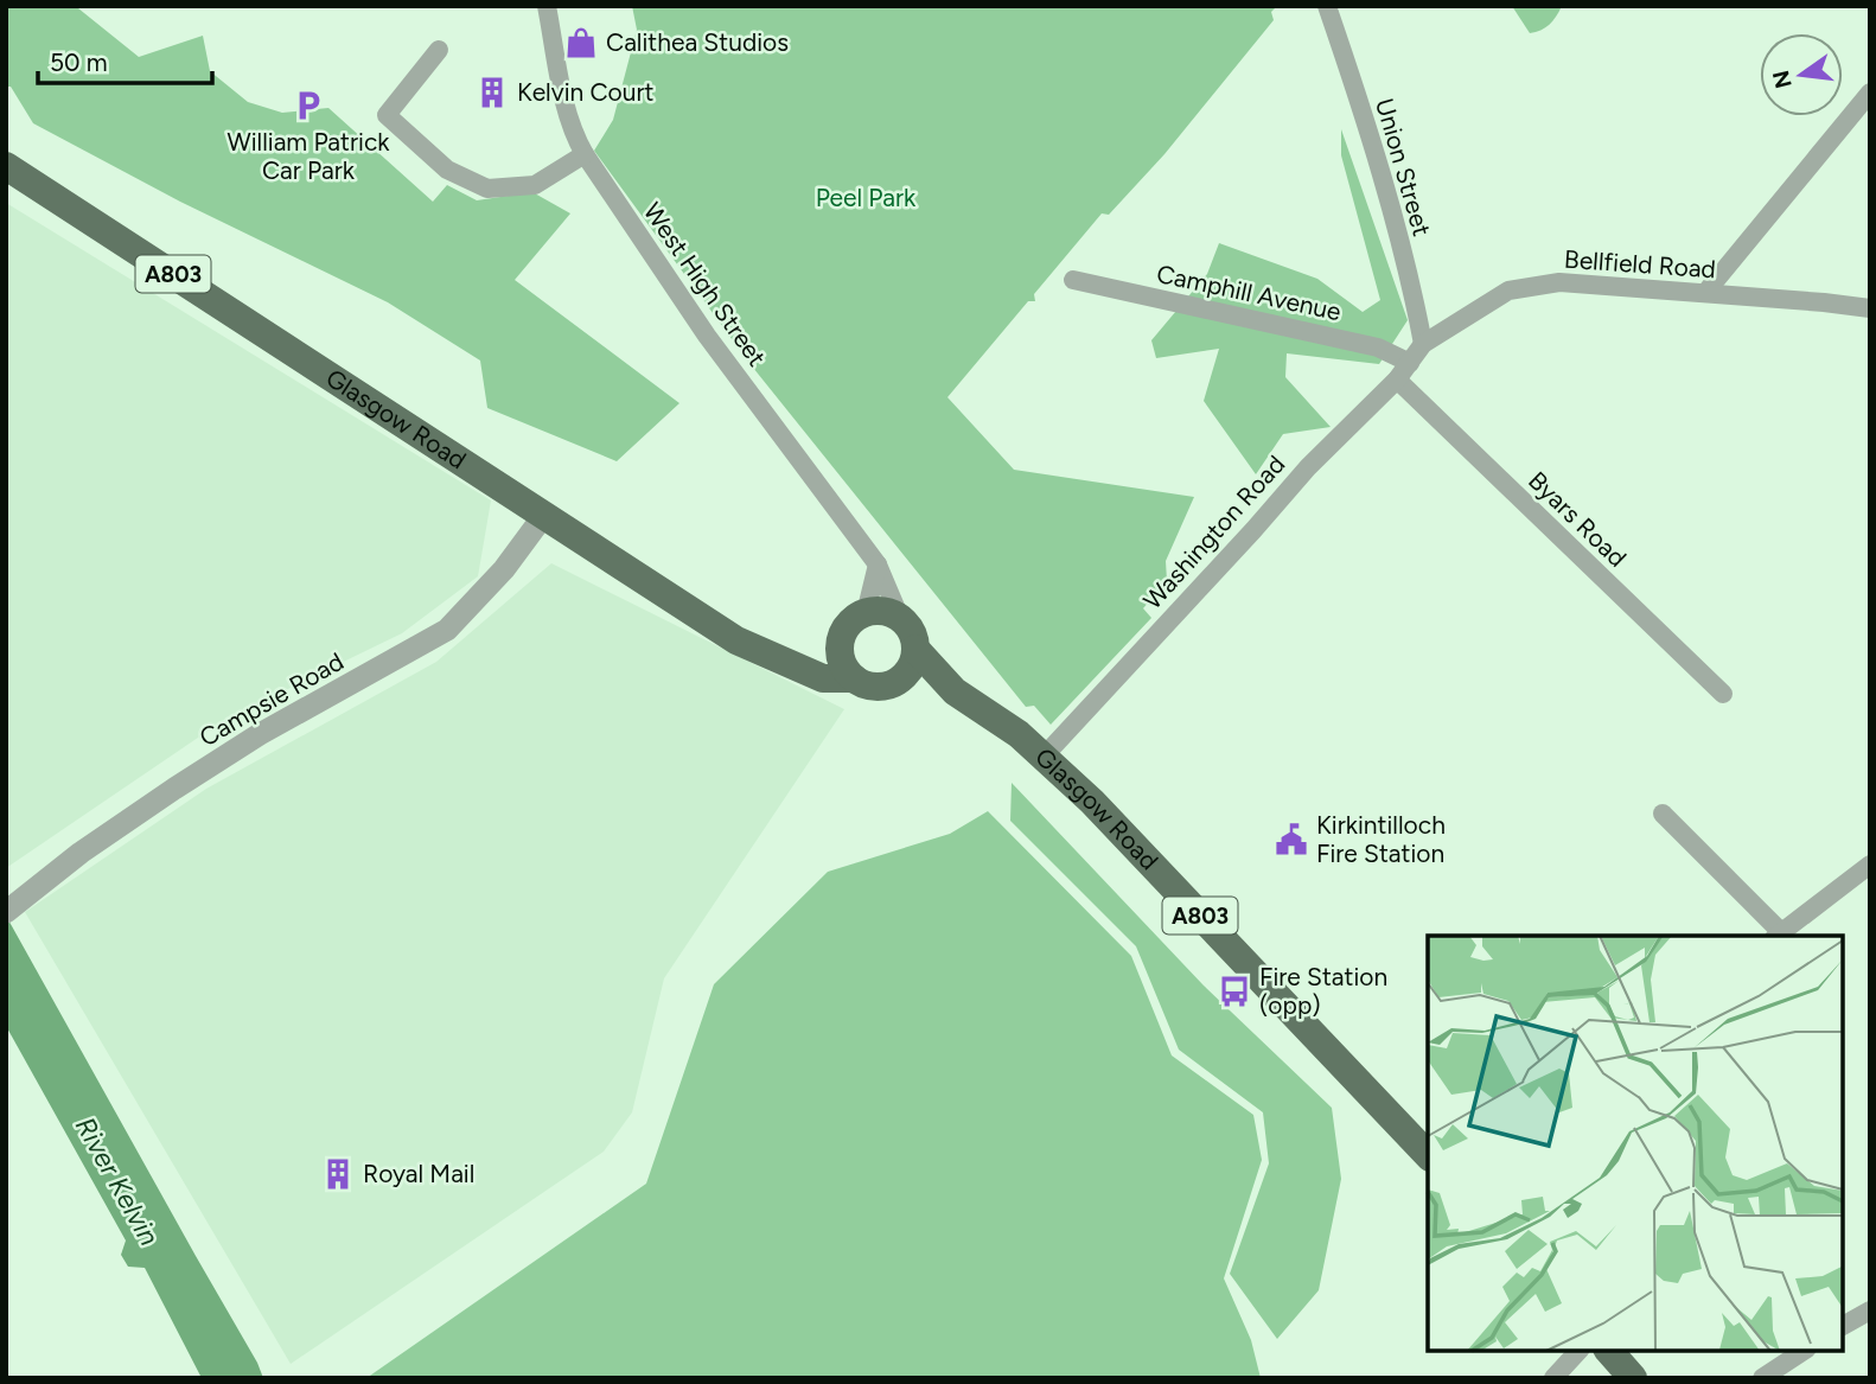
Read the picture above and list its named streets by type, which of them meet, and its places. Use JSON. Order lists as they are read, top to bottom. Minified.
{"streets":{"main road":["A803","Glasgow Road"],"street":["Union Street","Bellfield Road","West High Street","Camphill Avenue","Byars Road","Washington Road","Campsie Road"]},"crossings":[["Union Street","Bellfield Road"],["Union Street","Washington Road"],["Bellfield Road","Washington Road"],["West High Street","Glasgow Road"],["Camphill Avenue","Washington Road"],["Glasgow Road","Washington Road"],["Glasgow Road","Campsie Road"],["Byars Road","Washington Road"]],"water":["River Kelvin"],"parks":["Peel Park"],"places":{"shop":["Calithea Studios"],"building":["Kelvin Court","Royal Mail"],"parking":["William Patrick Car Park"],"public building":["Kirkintilloch Fire Station"],"bus stop":["Fire Station (opp)"]},"scale_bar":"50 m","north":"left"}
